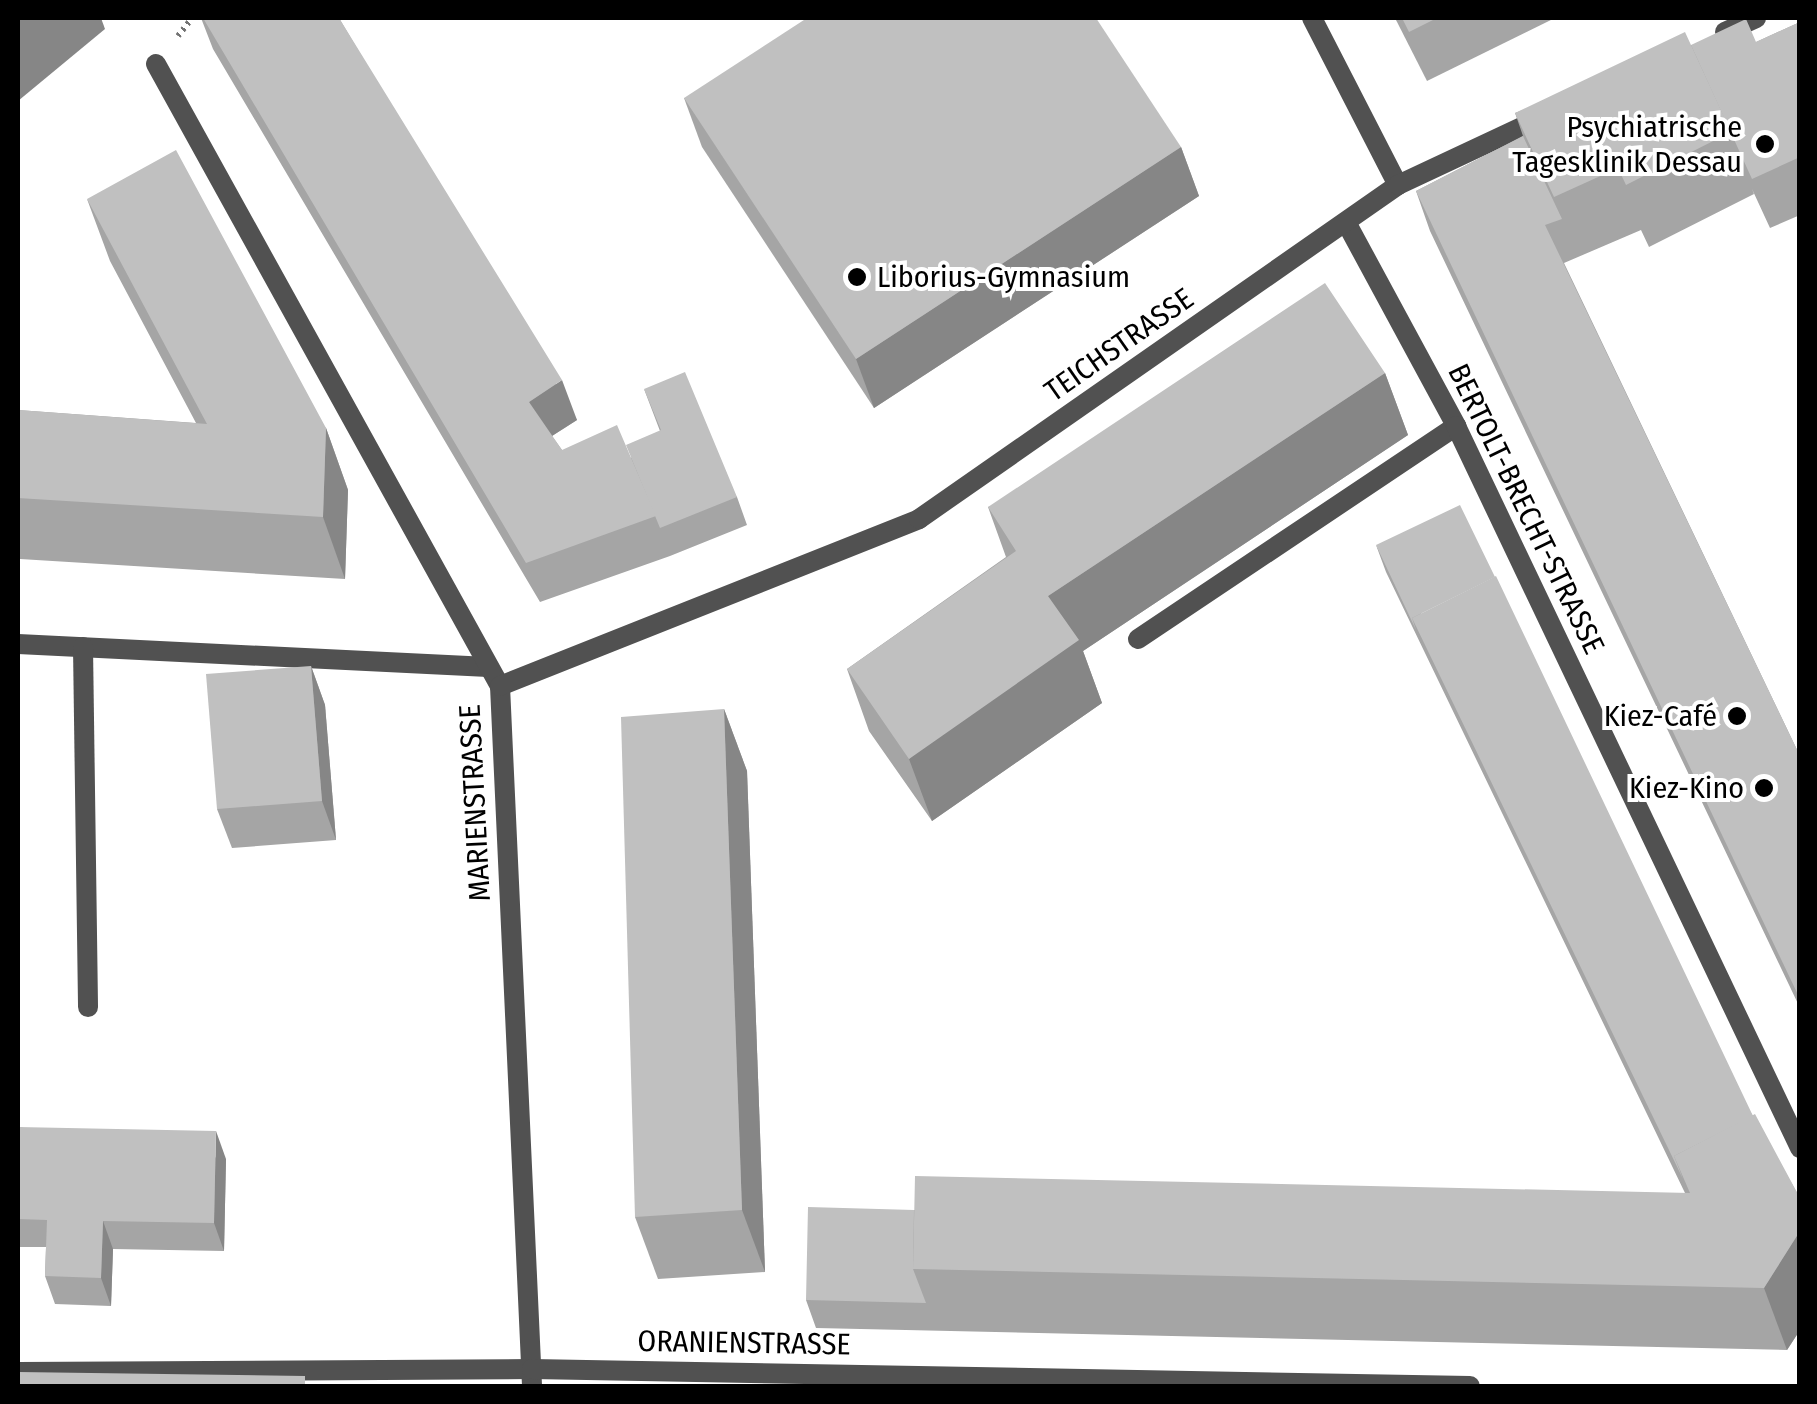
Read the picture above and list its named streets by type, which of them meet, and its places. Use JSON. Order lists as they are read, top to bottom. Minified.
{"streets":{"street":["TEICHSTRASSE","BERTOLT-BRECHT-STRASSE","MARIENSTRASSE","ORANIENSTRASSE"]},"crossings":[["TEICHSTRASSE","BERTOLT-BRECHT-STRASSE"],["TEICHSTRASSE","MARIENSTRASSE"],["MARIENSTRASSE","ORANIENSTRASSE"]],"places":["Psychiatrische Tagesklinik Dessau","Liborius-Gymnasium","Kiez-Café","Kiez-Kino"]}
